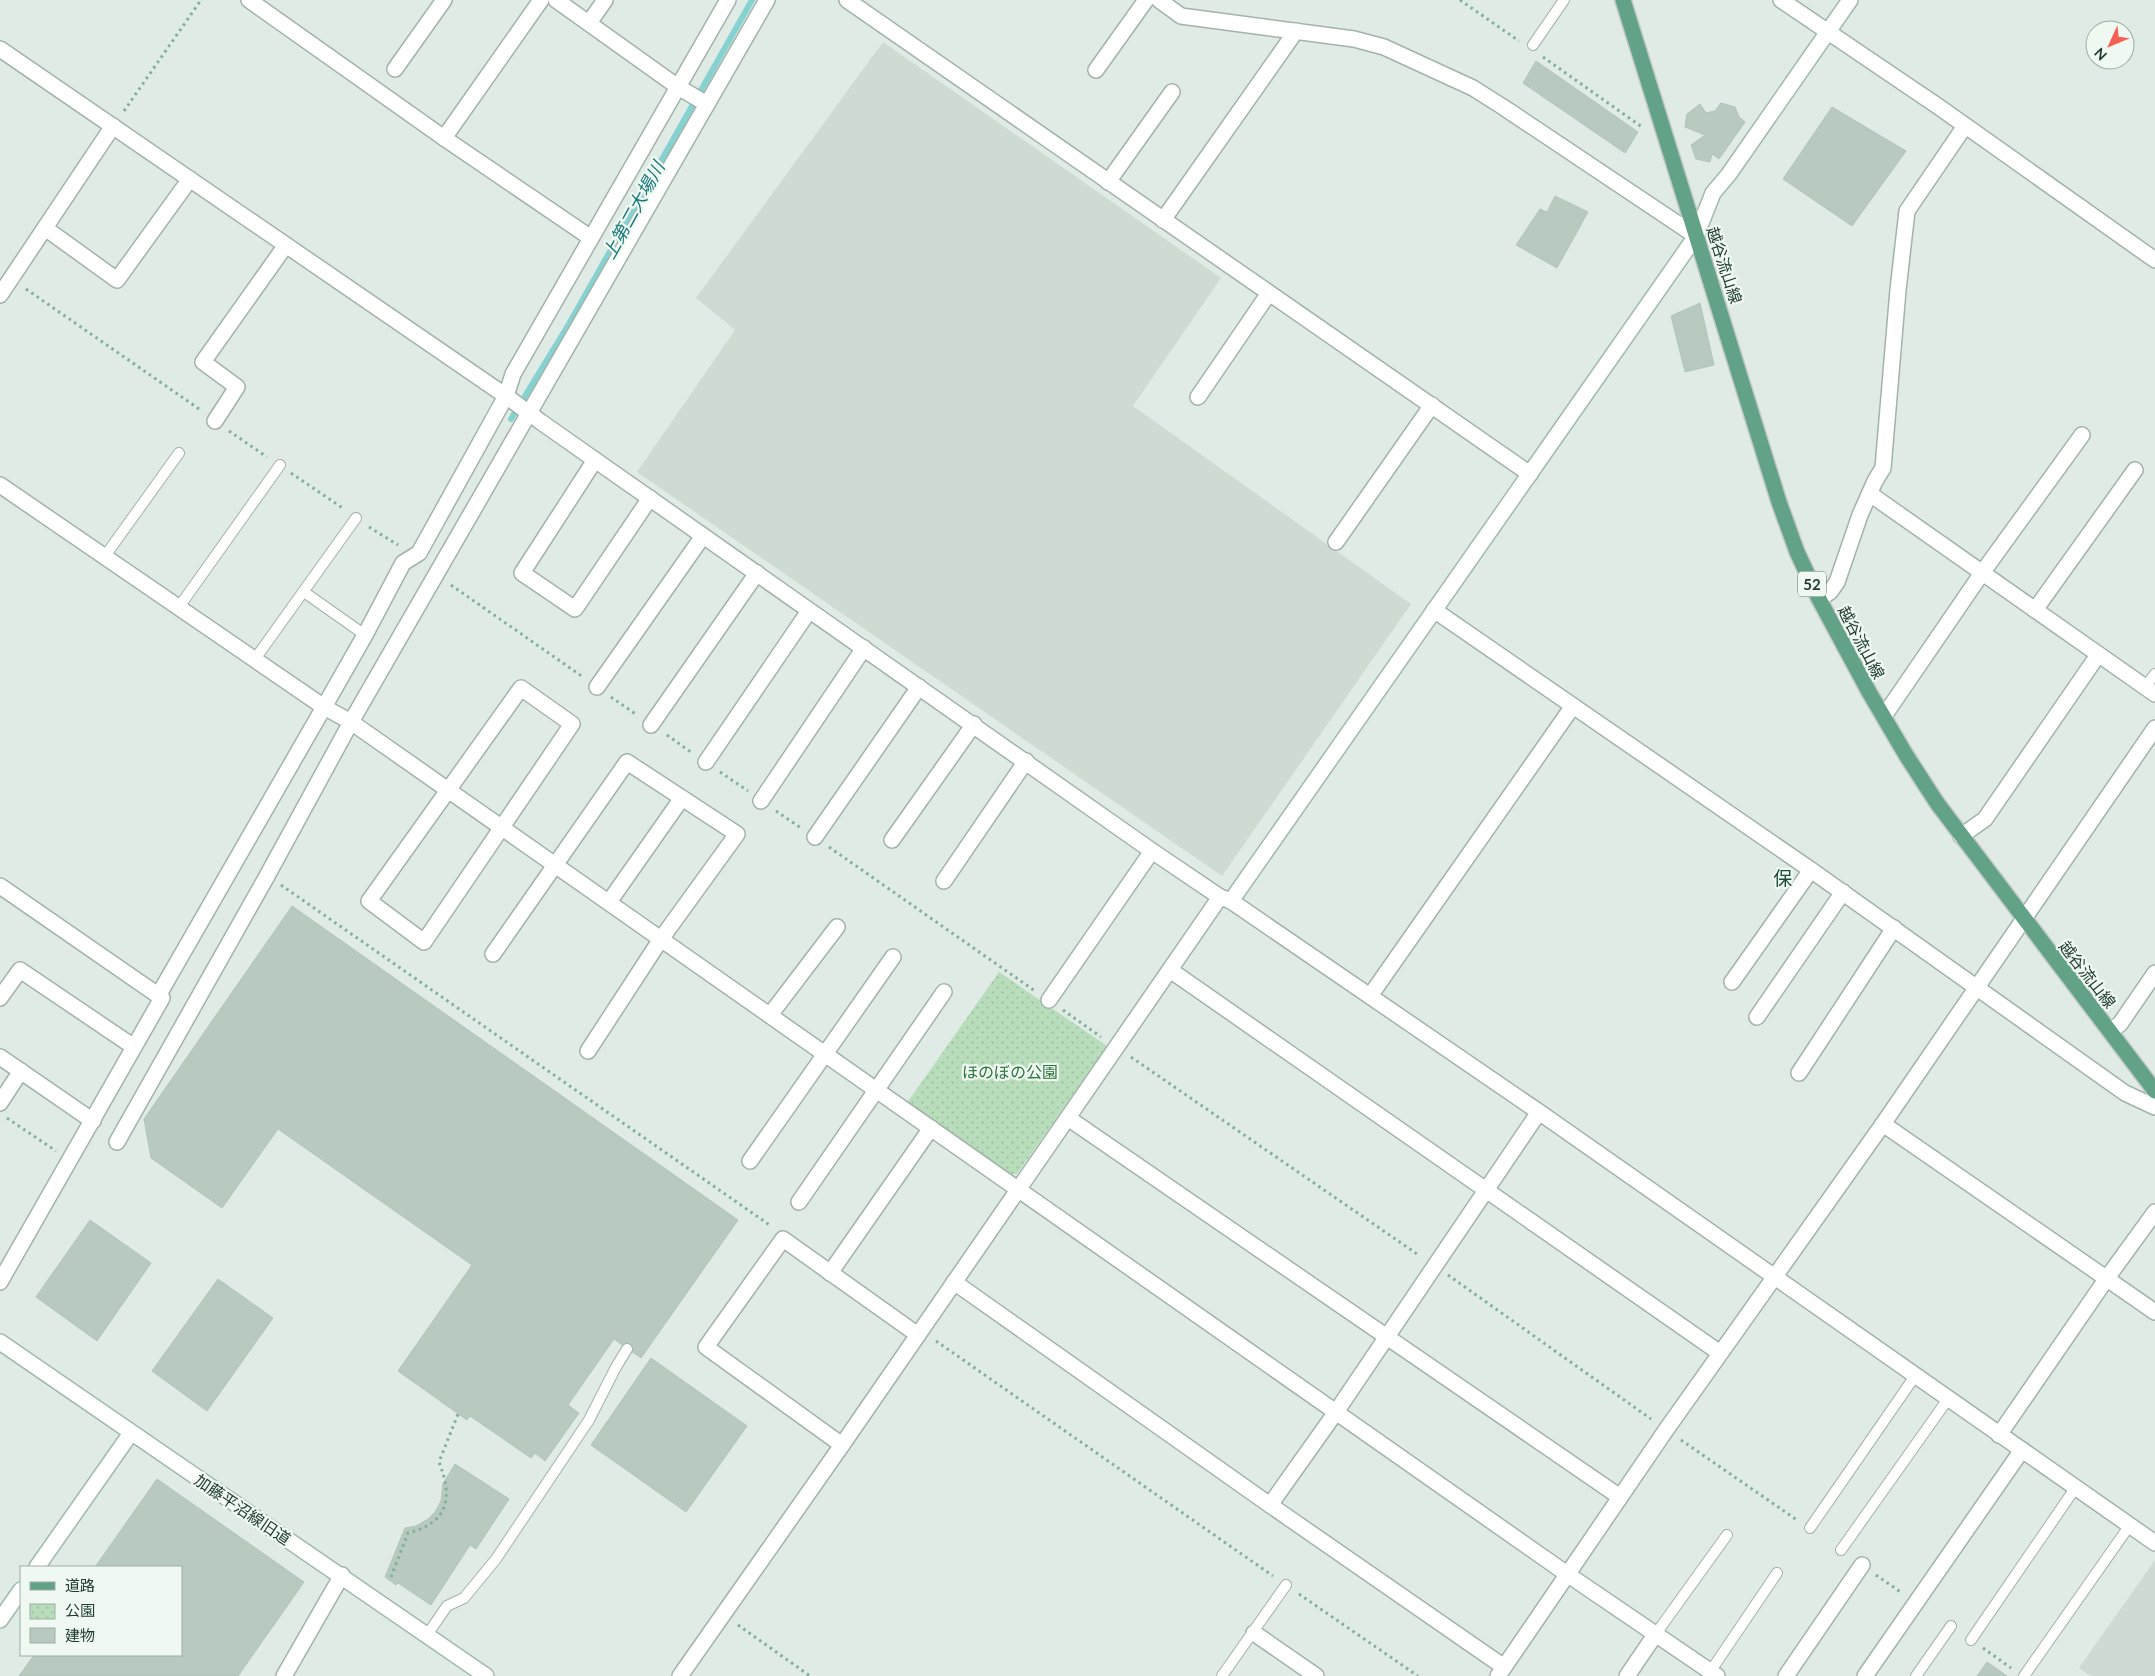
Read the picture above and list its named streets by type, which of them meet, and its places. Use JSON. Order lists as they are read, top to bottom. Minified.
{"streets":{"main road":["越谷流山線","52"],"street":["加藤平沼線旧道"]},"districts":["保"],"water":["上第二大場川"],"parks":["ほのぼの公園"],"legend":["道路","公園","建物"],"north":"bottom left"}
